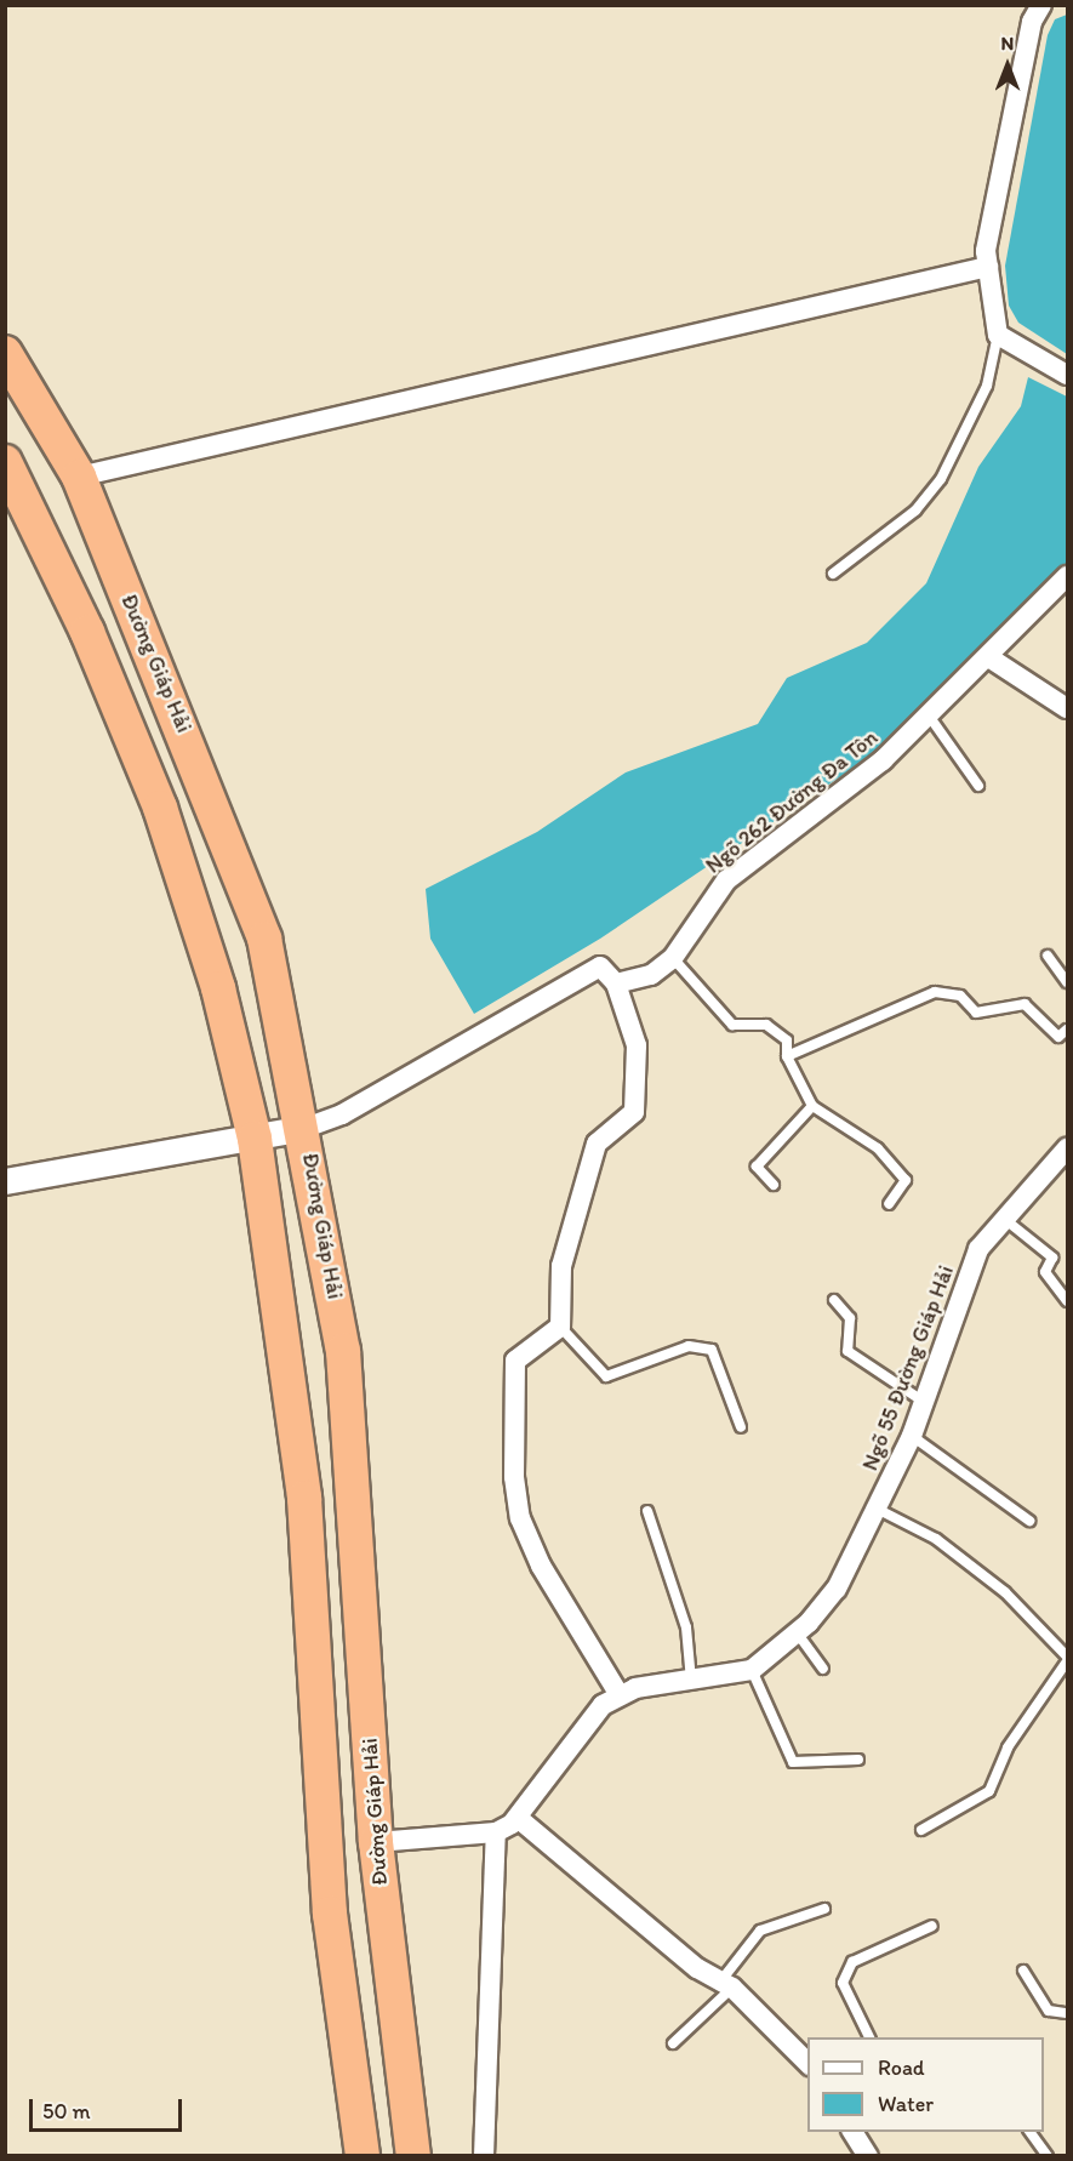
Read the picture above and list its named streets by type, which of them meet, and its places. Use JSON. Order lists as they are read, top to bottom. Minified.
{"streets":{"highway":["Đường Giáp Hải"],"street":["Ngõ 262 Đường Đa Tôn","Ngõ 55 Đường Giáp Hải"]},"legend":["Road","Water"],"scale_bar":"50 m","north":"top"}
